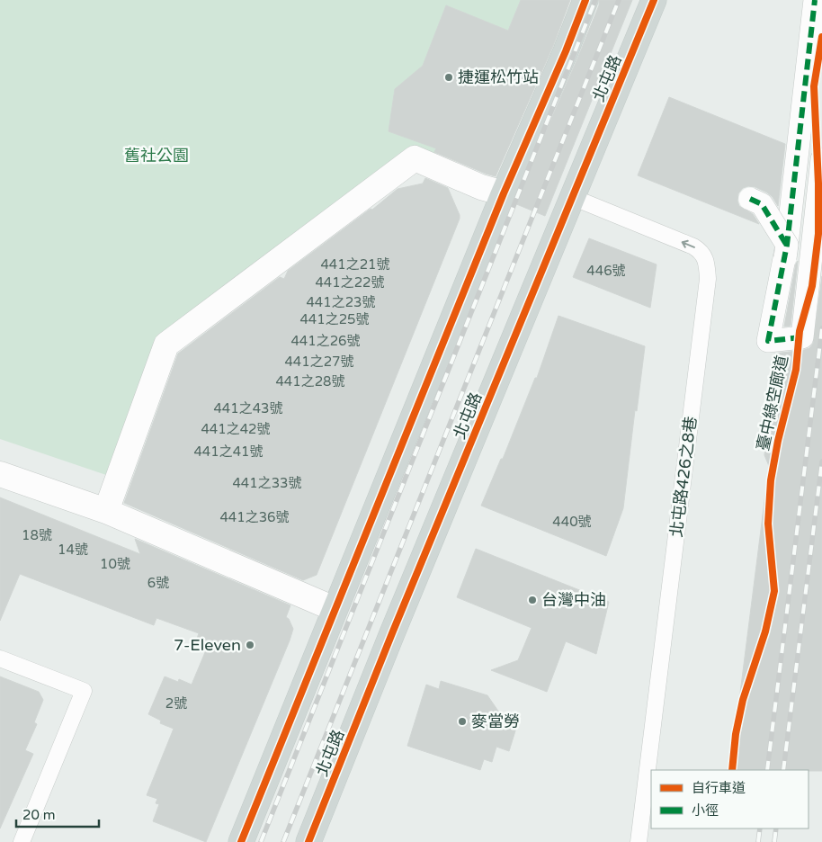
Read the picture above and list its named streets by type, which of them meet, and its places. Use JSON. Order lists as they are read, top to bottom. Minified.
{"streets":{"main road":["北屯路"],"lane":["北屯路426之8巷"],"cycle path":["臺中綠空廊道"]},"crossings":[["北屯路","北屯路426之8巷"]],"one_way":["北屯路426之8巷"],"parks":["舊社公園"],"places":["捷運松竹站","台灣中油","7-Eleven","麥當勞"],"house_numbers":["441之21號","446號","441之22號","441之23號","441之25號","441之26號","441之27號","441之28號","441之43號","441之42號","441之41號","441之33號","441之36號","440號","18號","14號","10號","6號","2號"],"legend":["自行車道","小徑"],"scale_bar":"20 m"}
